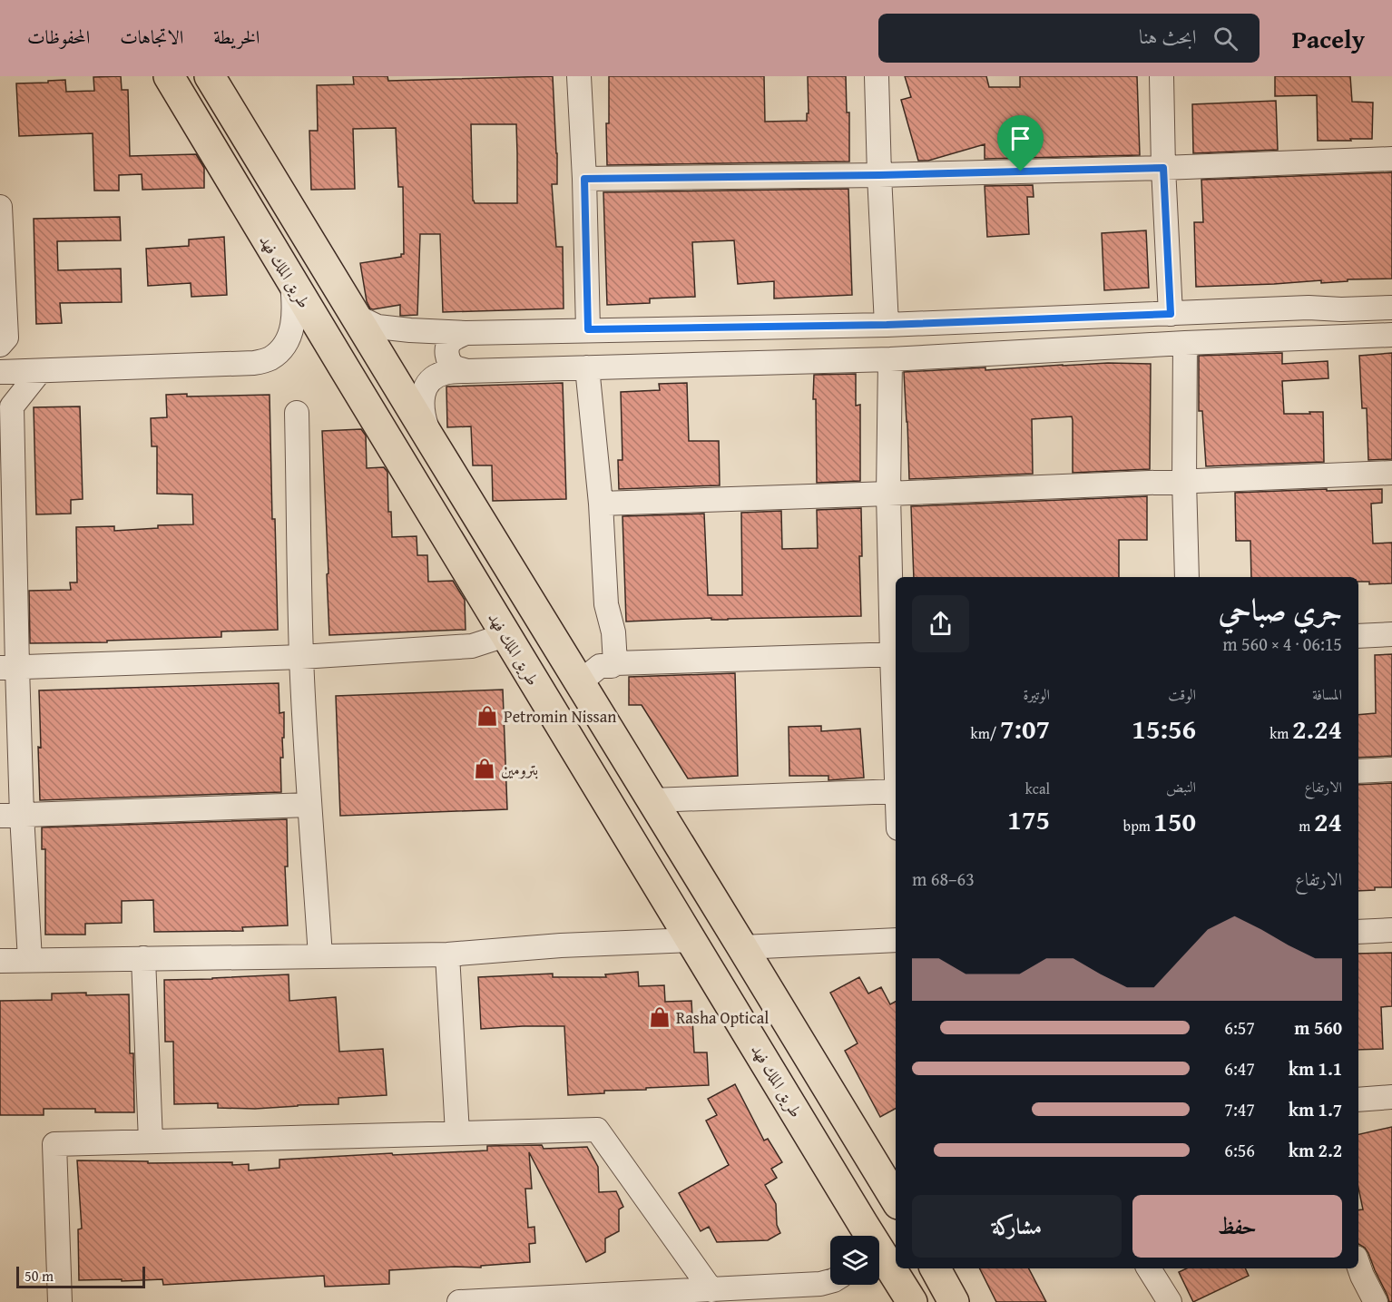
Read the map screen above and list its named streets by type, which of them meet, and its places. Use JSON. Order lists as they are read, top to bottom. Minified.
{"streets":{"highway":["طريق الملك فهد"]},"places":{"shop":["Petromin Nissan","بترومين","Rasha Optical"]},"scale_bar":"50 m","page":{"header":"Pacely","search":"ابحث هنا","nav":["الخريطة","الاتجاهات","المحفوظات"],"heading":["جري صباحي","06:15 · 4 × 560 m"],"stats":[["المسافة","2.24 km"],["الوقت","15:56"],["الوتيرة","7:07 /km"],["الارتفاع","24 m"],["النبض","150 bpm"],["kcal","175"]],"chart":["الارتفاع","63–68 m"],"list":[{"name":"560 m","note":"6:57"},{"name":"1.1 km","note":"6:47"},{"name":"1.7 km","note":"7:47"},{"name":"2.2 km","note":"6:56"}],"buttons":["حفظ","مشاركة"],"scale":"50 m"}}
